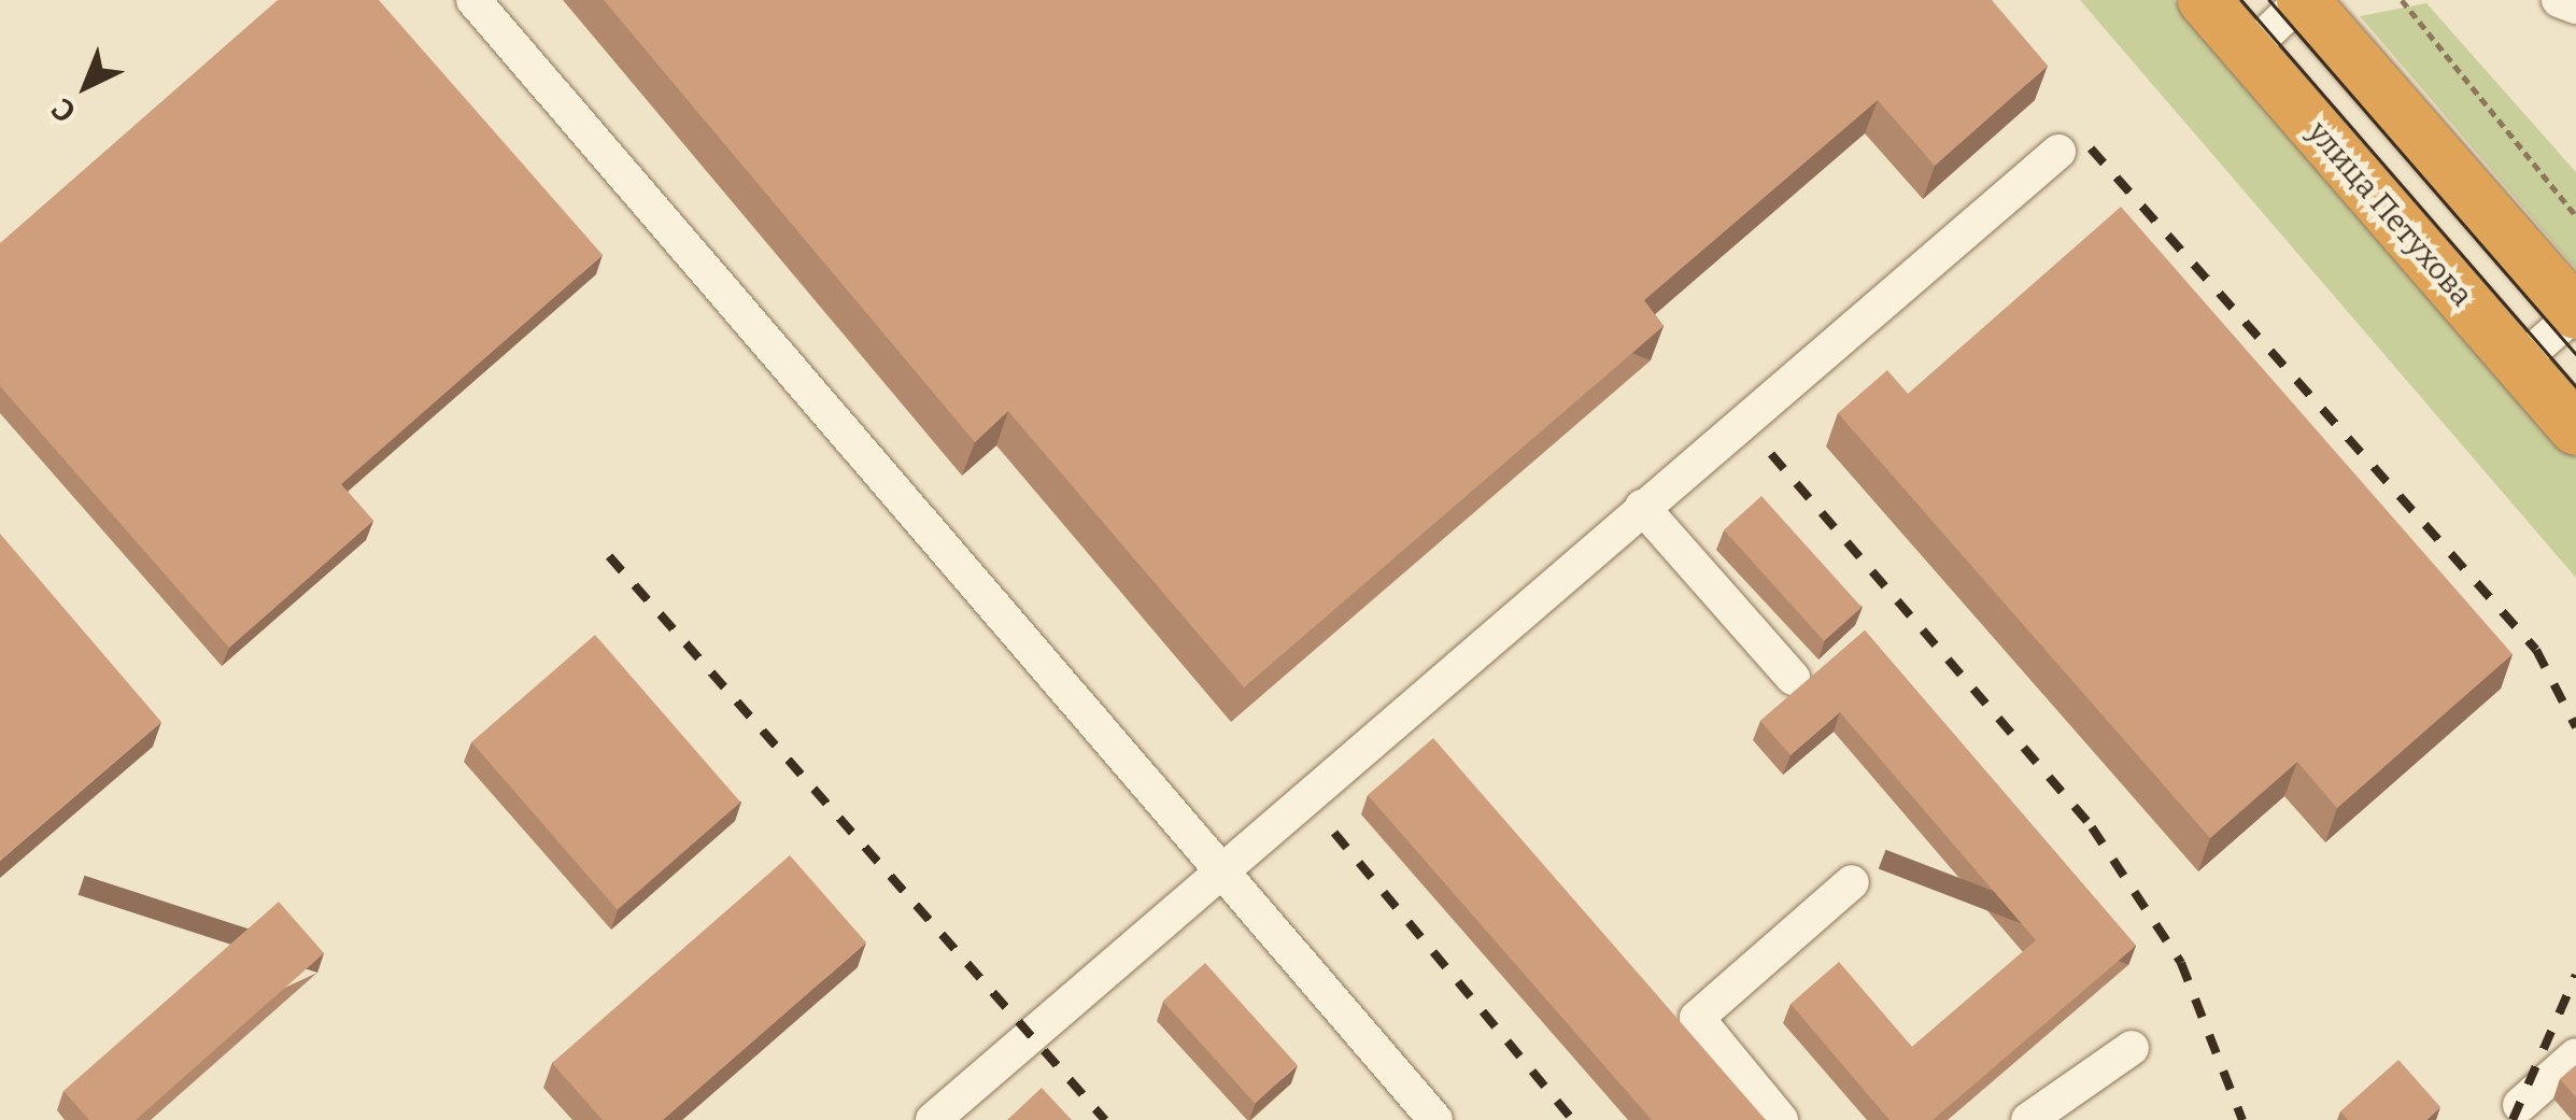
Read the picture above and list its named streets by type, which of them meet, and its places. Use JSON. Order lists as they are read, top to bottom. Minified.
{"streets":{"highway":["улица Петухова"]},"north":"bottom left"}
